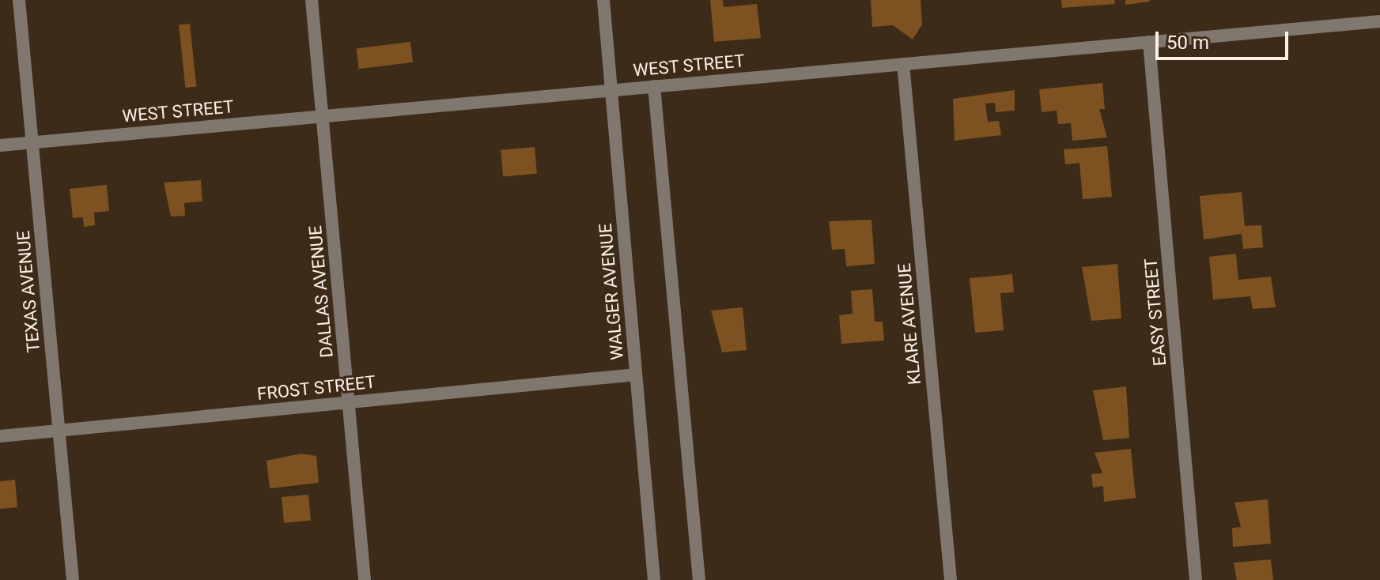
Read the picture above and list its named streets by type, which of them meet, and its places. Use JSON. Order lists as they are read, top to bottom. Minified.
{"streets":{"street":["WEST STREET","TEXAS AVENUE","DALLAS AVENUE","WALGER AVENUE","EASY STREET","KLARE AVENUE","FROST STREET"]},"crossings":[["WEST STREET","TEXAS AVENUE"],["WEST STREET","DALLAS AVENUE"],["WEST STREET","WALGER AVENUE"],["WEST STREET","EASY STREET"],["WEST STREET","KLARE AVENUE"],["TEXAS AVENUE","FROST STREET"],["DALLAS AVENUE","FROST STREET"],["WALGER AVENUE","FROST STREET"]],"scale_bar":"50 m"}
